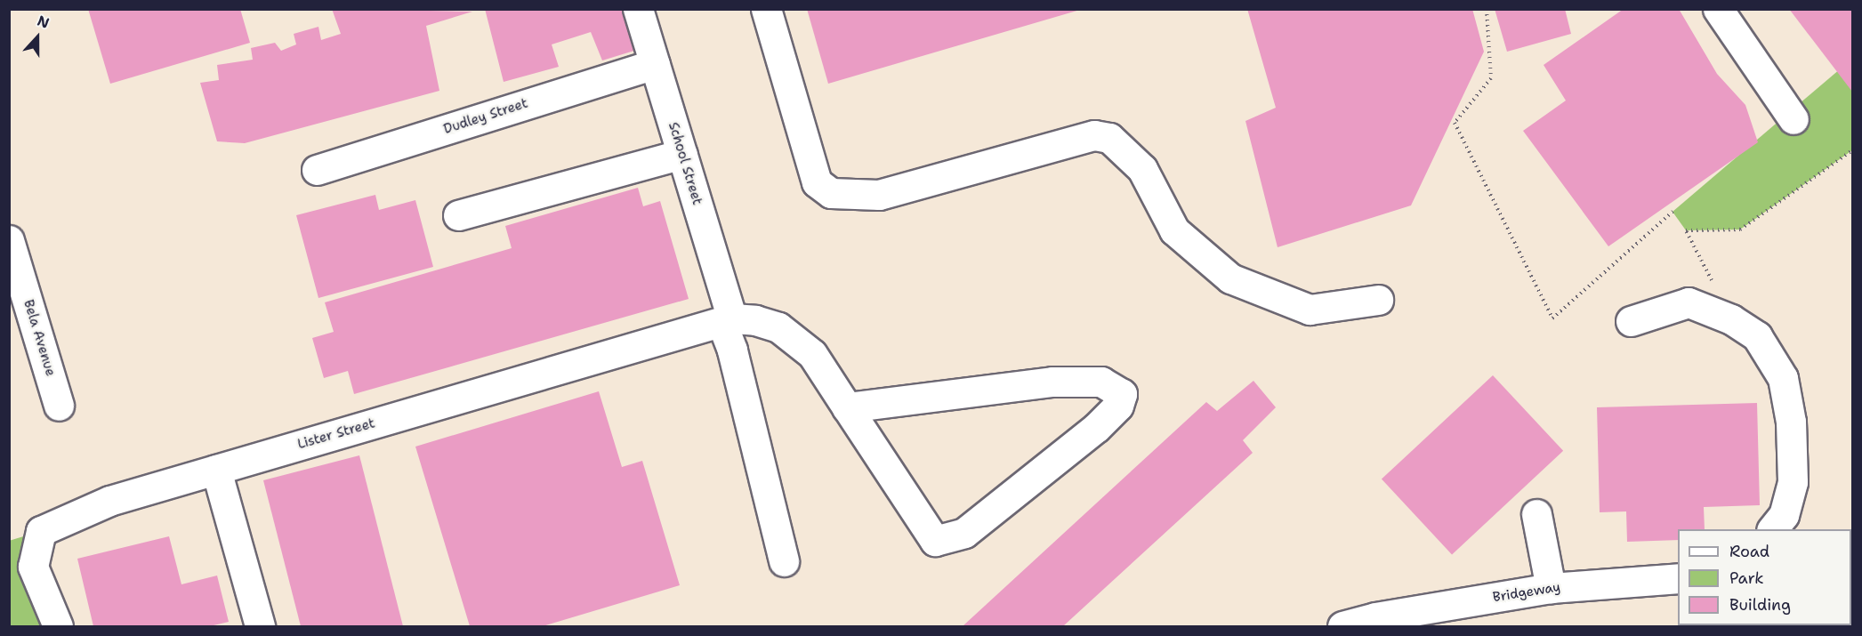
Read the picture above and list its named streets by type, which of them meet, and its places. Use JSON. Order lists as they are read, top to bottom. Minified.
{"streets":{"street":["Dudley Street","School Street","Bela Avenue","Lister Street","Bridgeway"]},"crossings":[["Dudley Street","School Street"],["School Street","Lister Street"]],"legend":["Road","Park","Building"],"north":"top"}
